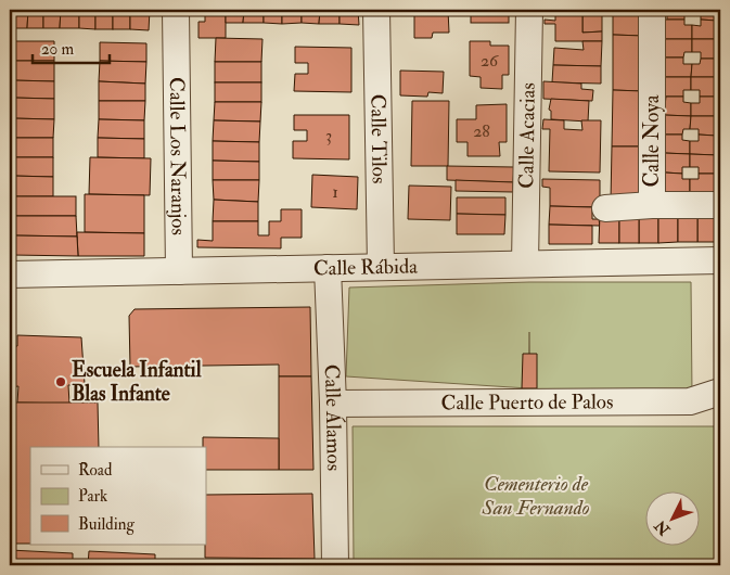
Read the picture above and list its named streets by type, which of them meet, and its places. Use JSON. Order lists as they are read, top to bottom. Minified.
{"streets":{"street":["Calle Acacias","Calle Tilos","Calle Noya","Calle Los Naranjos","Calle Rábida","Calle Puerto de Palos","Calle Álamos"]},"crossings":[["Calle Acacias","Calle Rábida"],["Calle Tilos","Calle Rábida"],["Calle Los Naranjos","Calle Rábida"],["Calle Rábida","Calle Álamos"],["Calle Puerto de Palos","Calle Álamos"]],"parks":["Cementerio de San Fernando"],"places":["Escuela Infantil Blas Infante"],"house_numbers":["26","28","3","1"],"legend":["Road","Park","Building"],"scale_bar":"20 m","north":"bottom left"}
